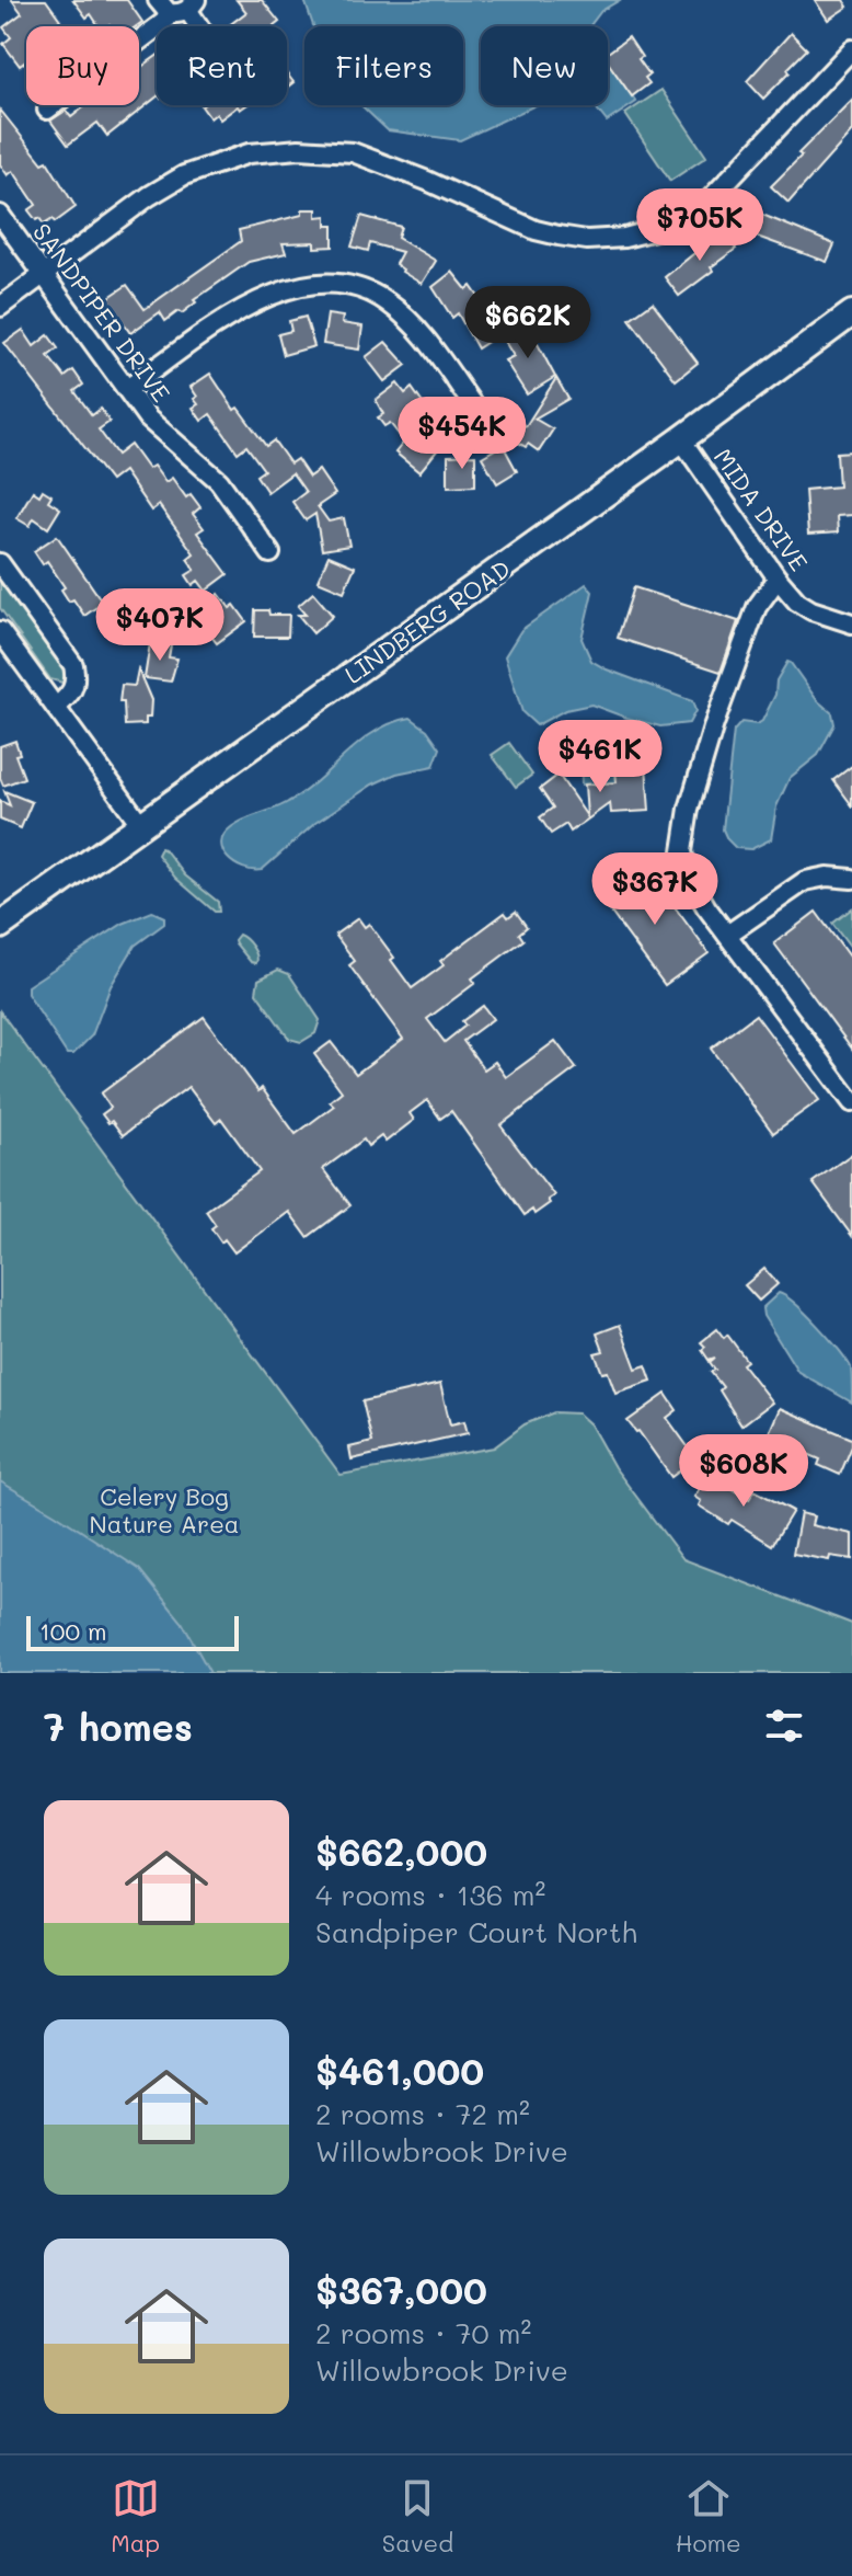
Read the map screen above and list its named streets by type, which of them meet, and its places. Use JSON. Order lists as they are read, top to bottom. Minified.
{"streets":{"main road":["LINDBERG ROAD"],"street":["SANDPIPER DRIVE","MIDA DRIVE"]},"crossings":[["MIDA DRIVE","LINDBERG ROAD"]],"parks":["Celery Bog Nature Area"],"scale_bar":"100 m","page":{"chip":["Buy","Rent","Filters","New"],"price":["$705K","$662K","$454K","$407K","$461K","$367K","$608K"],"scale":"100 m","heading":"7 homes","list":[{"name":"$662,000","note":"4 rooms · 136 m² · Sandpiper Court North"},{"name":"$461,000","note":"2 rooms · 72 m² · Willowbrook Drive"},{"name":"$367,000","note":"2 rooms · 70 m² · Willowbrook Drive"}],"tabs":["Map","Saved","Home"]}}
